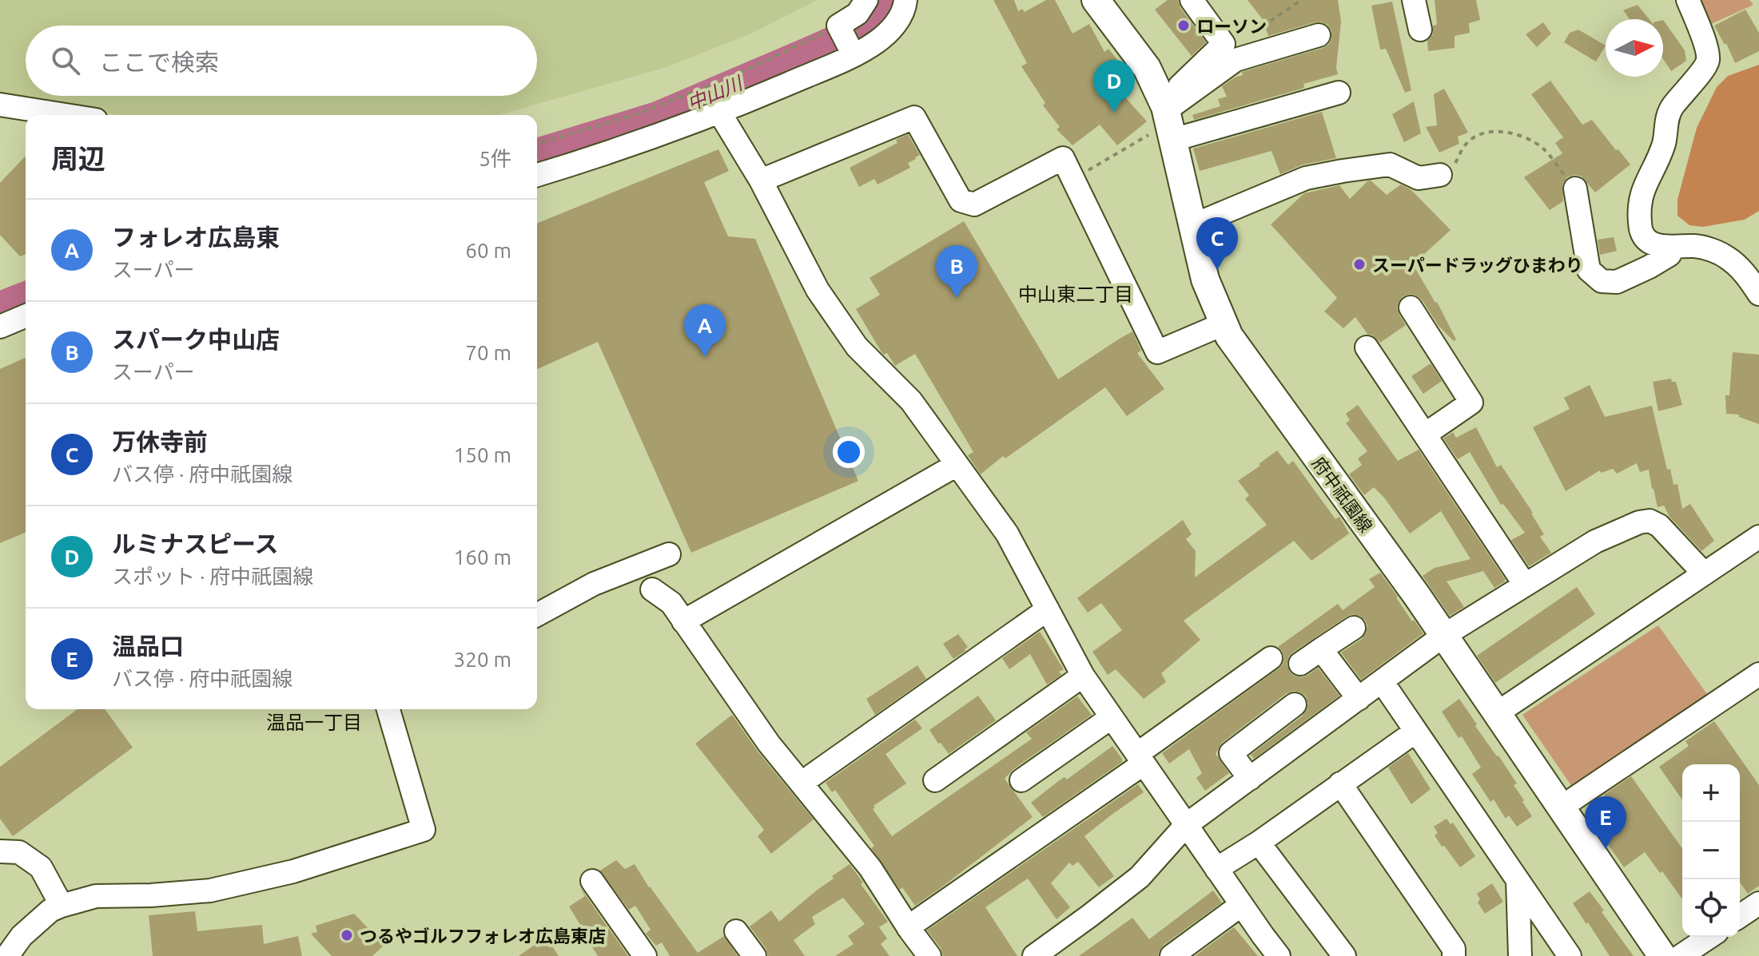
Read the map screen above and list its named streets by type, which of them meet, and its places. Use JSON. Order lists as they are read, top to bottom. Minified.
{"streets":{"main road":["府中祇園線"]},"districts":["中山東二丁目","温品一丁目"],"water":["中山川"],"places":["ローソン","スーパードラッグひまわり","つるやゴルフフォレオ広島東店"],"north":"right","page":{"search":"ここで検索","pins":["D","C","B","A","E"],"heading":["周辺","5件"],"list":[{"mark":"A","name":"フォレオ広島東","note":"スーパー","value":"60 m"},{"mark":"B","name":"スパーク中山店","note":"スーパー","value":"70 m"},{"mark":"C","name":"万休寺前","note":"バス停 · 府中祇園線","value":"150 m"},{"mark":"D","name":"ルミナスピース","note":"スポット · 府中祇園線","value":"160 m"},{"mark":"E","name":"温品口","note":"バス停 · 府中祇園線","value":"320 m"}],"map_buttons":["+","−"]}}
